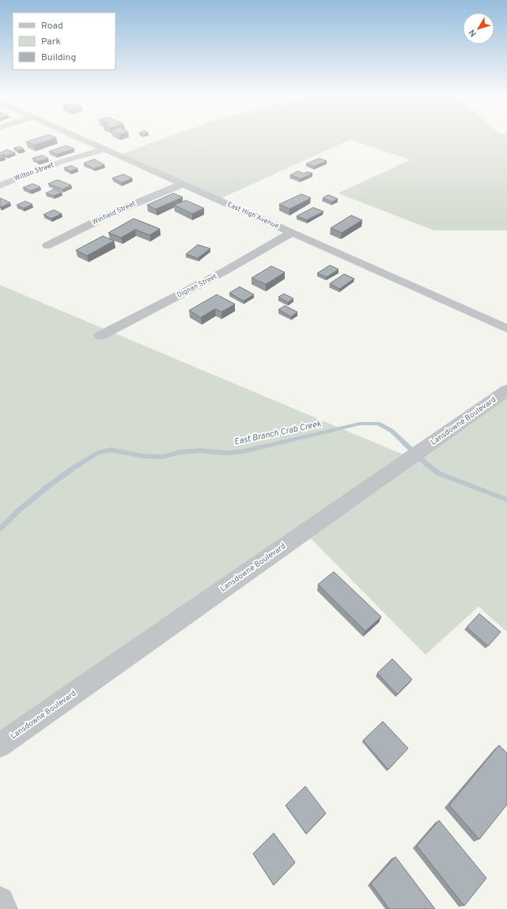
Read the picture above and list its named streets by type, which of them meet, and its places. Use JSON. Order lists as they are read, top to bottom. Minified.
{"streets":{"street":["Wilton Street","Winfield Street","East High Avenue","Dignan Street","Lansdowne Boulevard"]},"crossings":[["Wilton Street","East High Avenue"],["Winfield Street","East High Avenue"],["East High Avenue","Dignan Street"]],"water":["East Branch Crab Creek"],"legend":["Road","Park","Building"],"north":"bottom left"}
